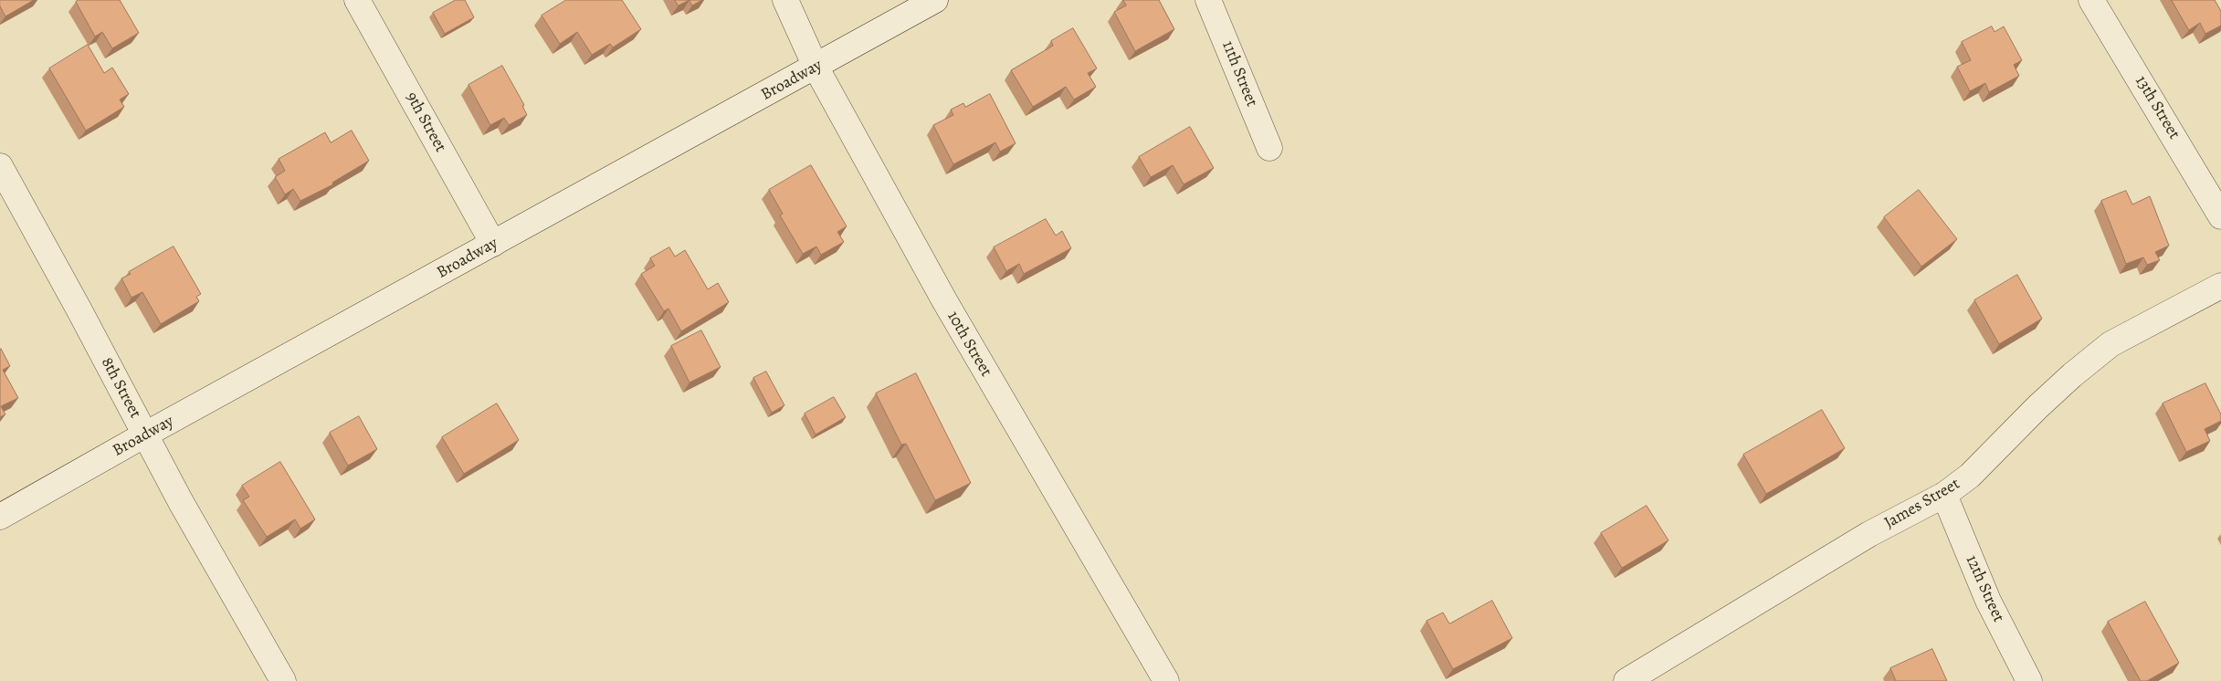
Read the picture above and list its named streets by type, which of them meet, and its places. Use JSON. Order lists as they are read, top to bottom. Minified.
{"streets":{"street":["11th Street","Broadway","13th Street","9th Street","10th Street","8th Street","James Street","12th Street"]},"crossings":[["Broadway","9th Street"],["Broadway","10th Street"],["Broadway","8th Street"],["James Street","12th Street"]]}
